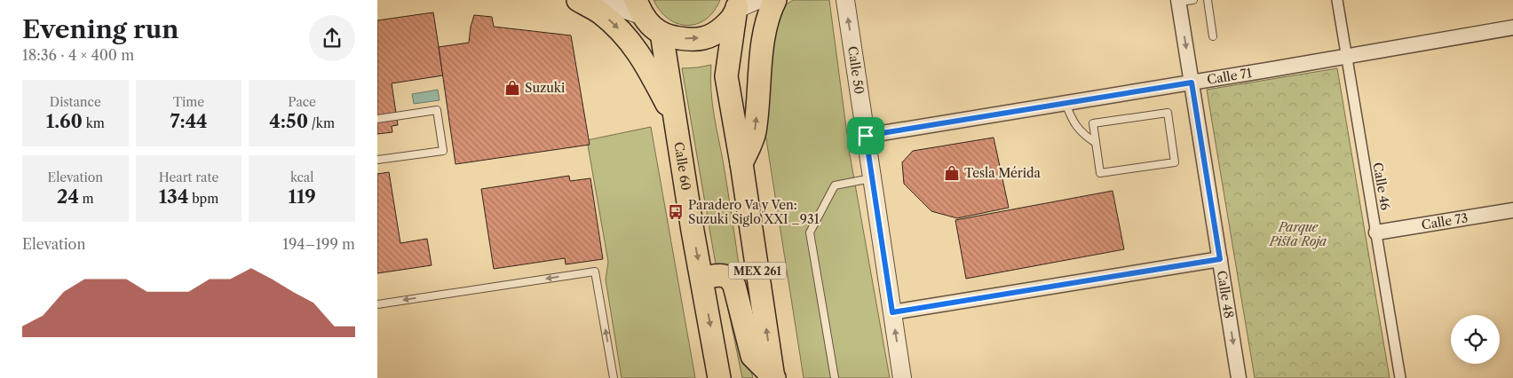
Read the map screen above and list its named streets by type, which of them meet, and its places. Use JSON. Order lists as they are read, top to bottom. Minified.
{"streets":{"main road":["Calle 60","MEX 261"],"street":["Calle 50","Calle 71","Calle 46","Calle 73","Calle 48"]},"crossings":[["Calle 50","Calle 71"],["Calle 71","Calle 46"],["Calle 71","Calle 48"],["Calle 46","Calle 73"]],"one_way":["Calle 50","Calle 48"],"parks":["Parque Pista Roja"],"places":{"shop":["Suzuki","Tesla Mérida"],"bus stop":["Paradero Va y Ven: Suzuki Siglo XXI _931"]},"page":{"heading":["Evening run","18:36 · 4 × 400 m"],"stats":[["Distance","1.60 km"],["Time","7:44"],["Pace","4:50 /km"],["Elevation","24 m"],["Heart rate","134 bpm"],["kcal","119"]],"chart":["Elevation","194–199 m"]}}
